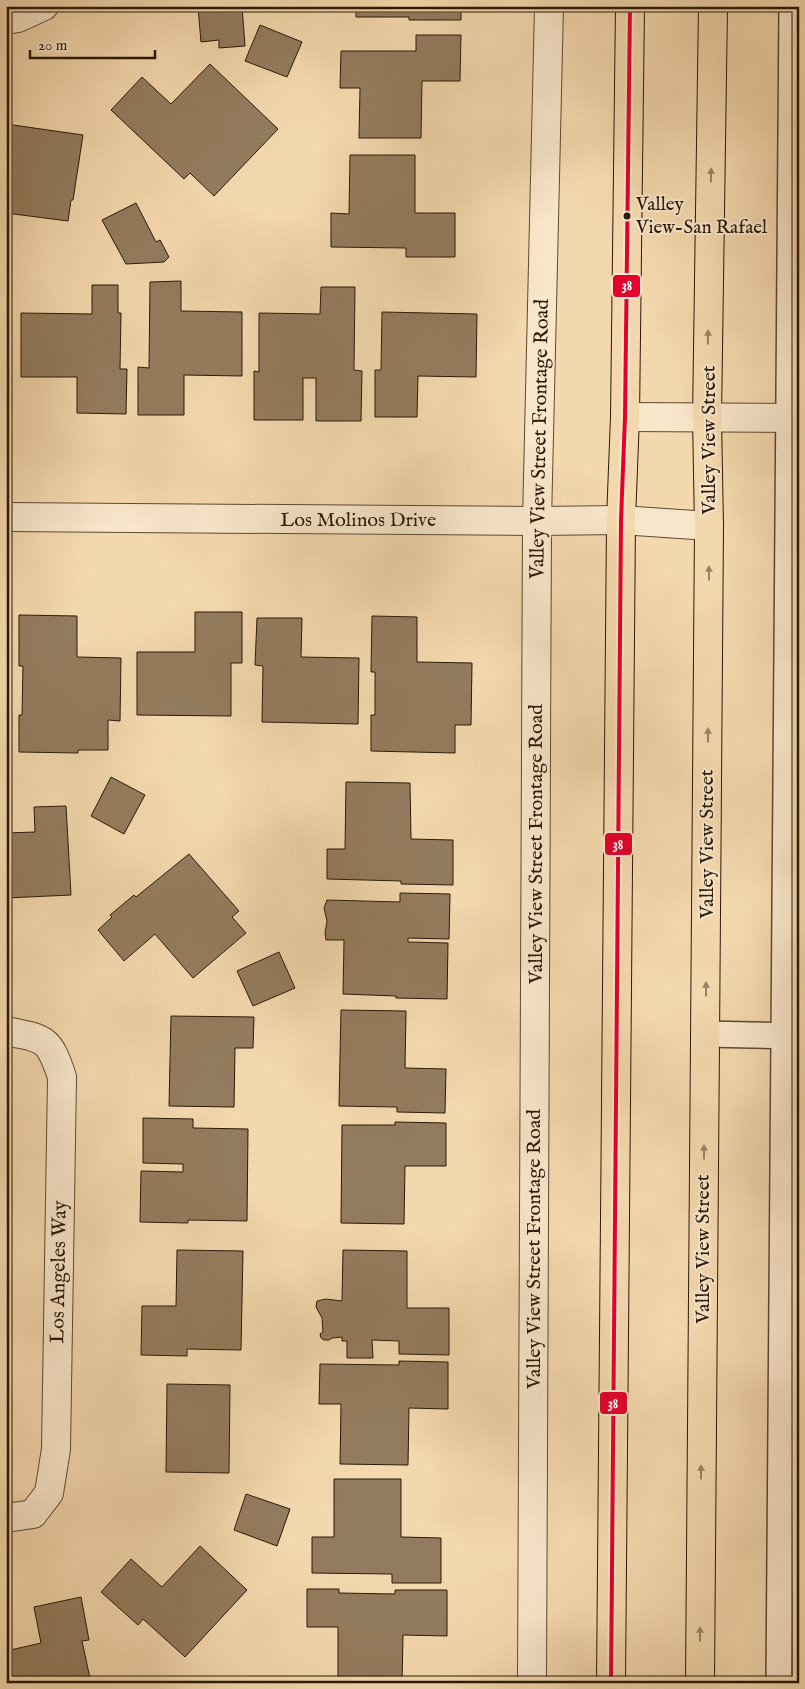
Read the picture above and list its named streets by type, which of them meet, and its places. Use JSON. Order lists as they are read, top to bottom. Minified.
{"streets":{"main road":["Valley View Street"],"street":["Valley View Street Frontage Road","Los Molinos Drive","Los Angeles Way"]},"crossings":[["Valley View Street Frontage Road","Los Molinos Drive"],["Valley View Street","Los Molinos Drive"]],"places":["Valley View-San Rafael"],"lines":["transit line 38"],"scale_bar":"20 m"}
